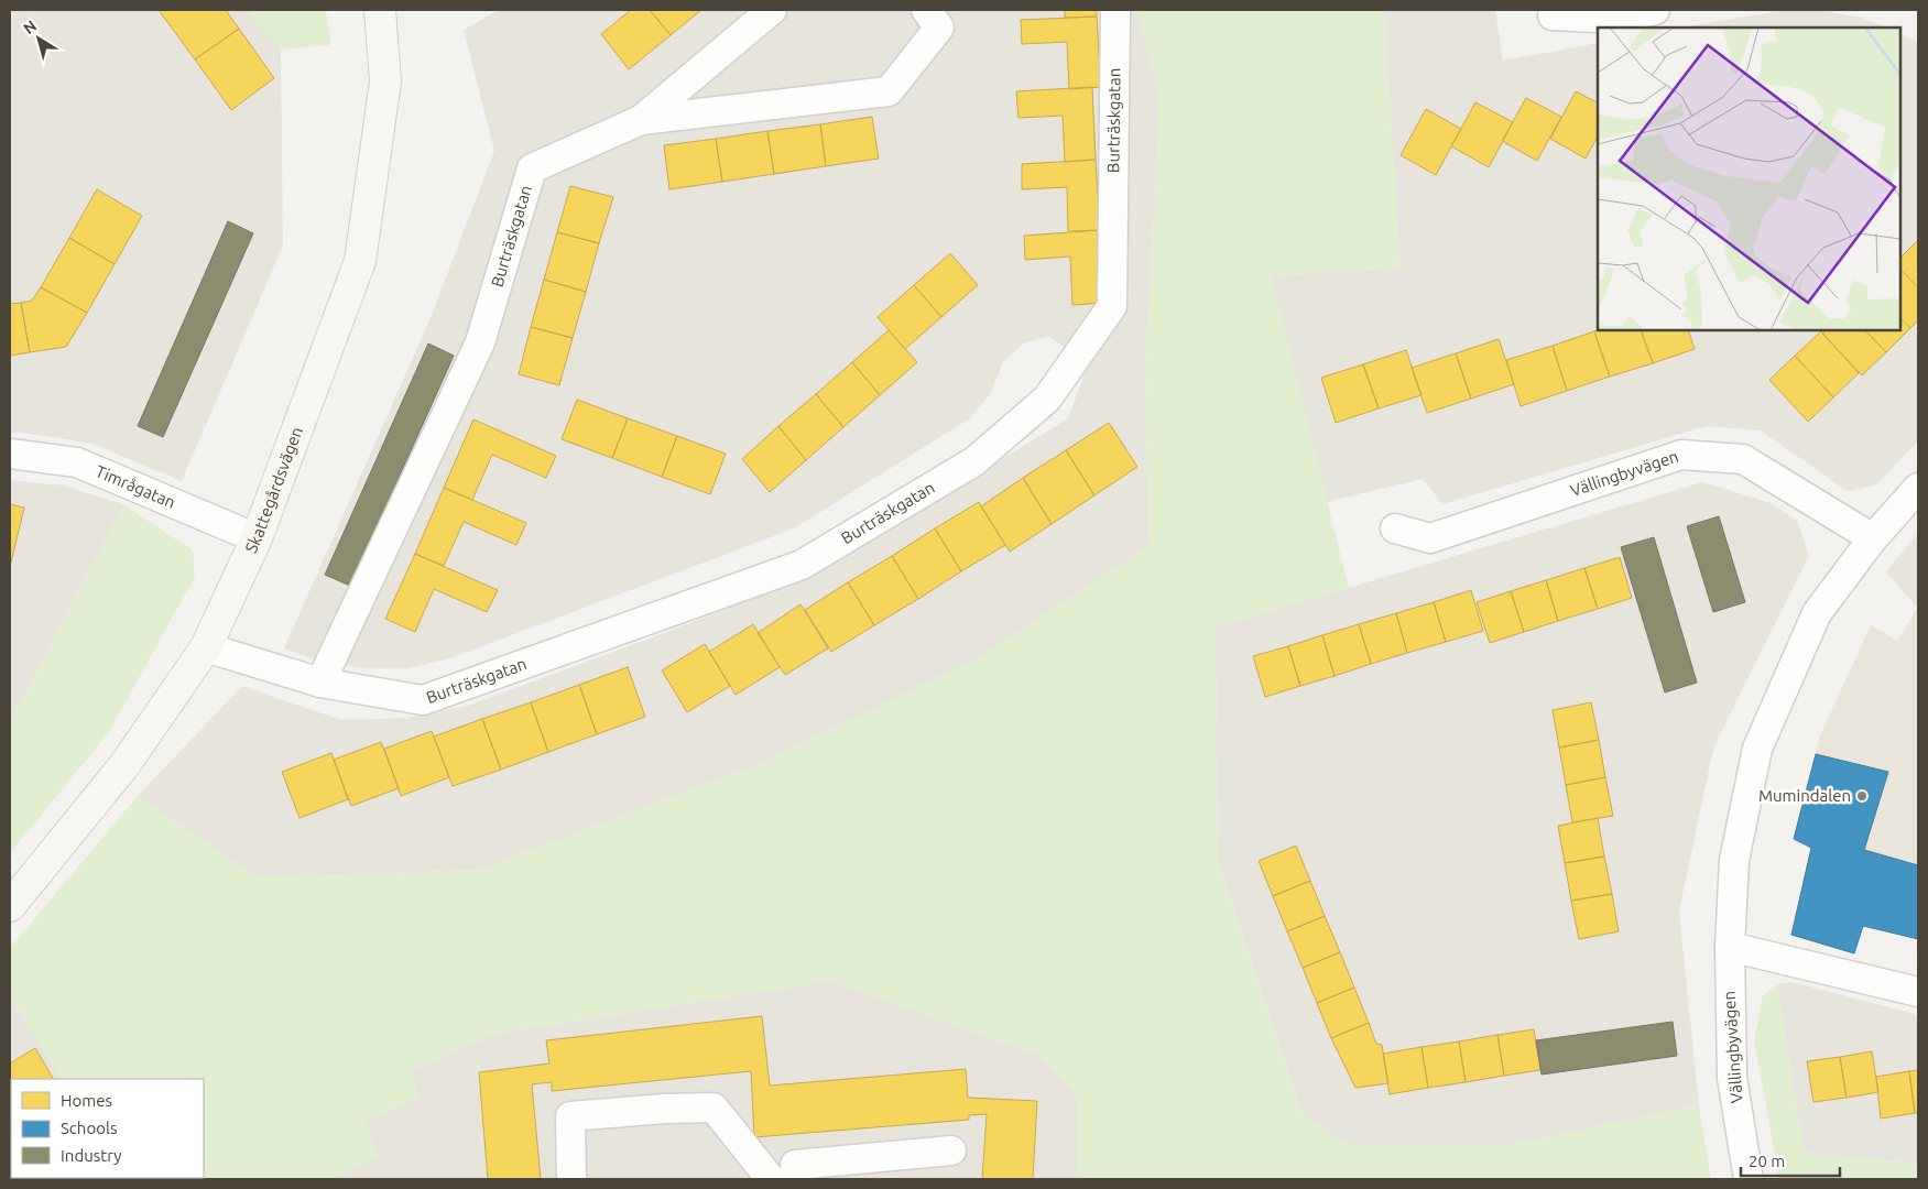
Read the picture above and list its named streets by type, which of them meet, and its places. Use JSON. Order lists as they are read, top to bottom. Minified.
{"streets":{"street":["Burträskgatan","Vällingbyvägen","Timrågatan","Skattegårdsvägen"]},"crossings":[["Burträskgatan","Skattegårdsvägen"],["Timrågatan","Skattegårdsvägen"]],"places":["Mumindalen"],"legend":["Homes","Schools","Industry"],"scale_bar":"20 m","north":"top left"}
